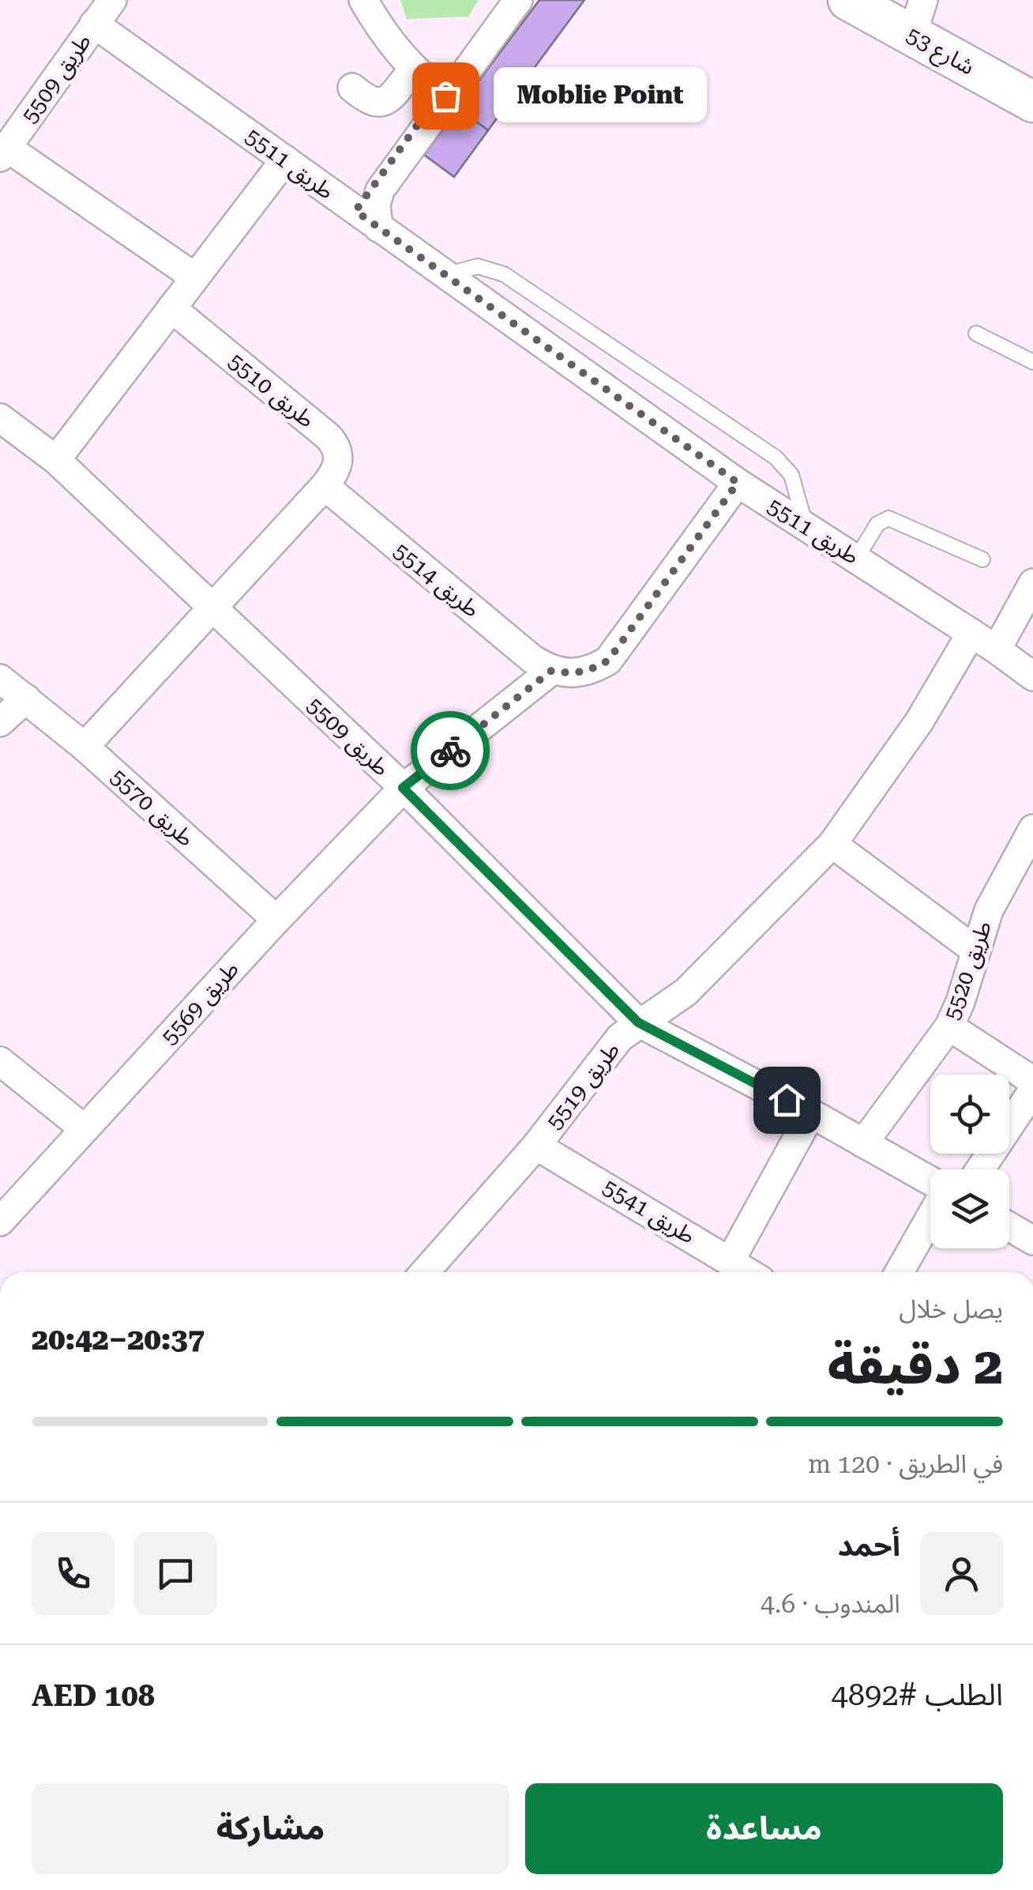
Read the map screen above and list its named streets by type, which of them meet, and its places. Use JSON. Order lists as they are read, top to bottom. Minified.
{"streets":{"street":["شارع 53","طريق 5509","طريق 5511","طريق 5510","طريق 5514","طريق 5570","طريق 5520","طريق 5569","طريق 5519","طريق 5541"]},"crossings":[["طريق 5509","طريق 5511"],["طريق 5509","طريق 5520"],["طريق 5509","طريق 5569"],["طريق 5509","طريق 5519"],["طريق 5511","طريق 5519"],["طريق 5510","طريق 5514"],["طريق 5570","طريق 5569"],["طريق 5519","طريق 5541"]],"places":["Moblie Point"],"page":{"bubble":"Moblie Point","heading":["2 دقيقة","يصل خلال","20:37–20:42"],"panel":["أحمد","المندوب · 4.6","الطلب #4892","AED 108"],"bar":"في الطريق · 120 m","buttons":["مساعدة","مشاركة"]}}
